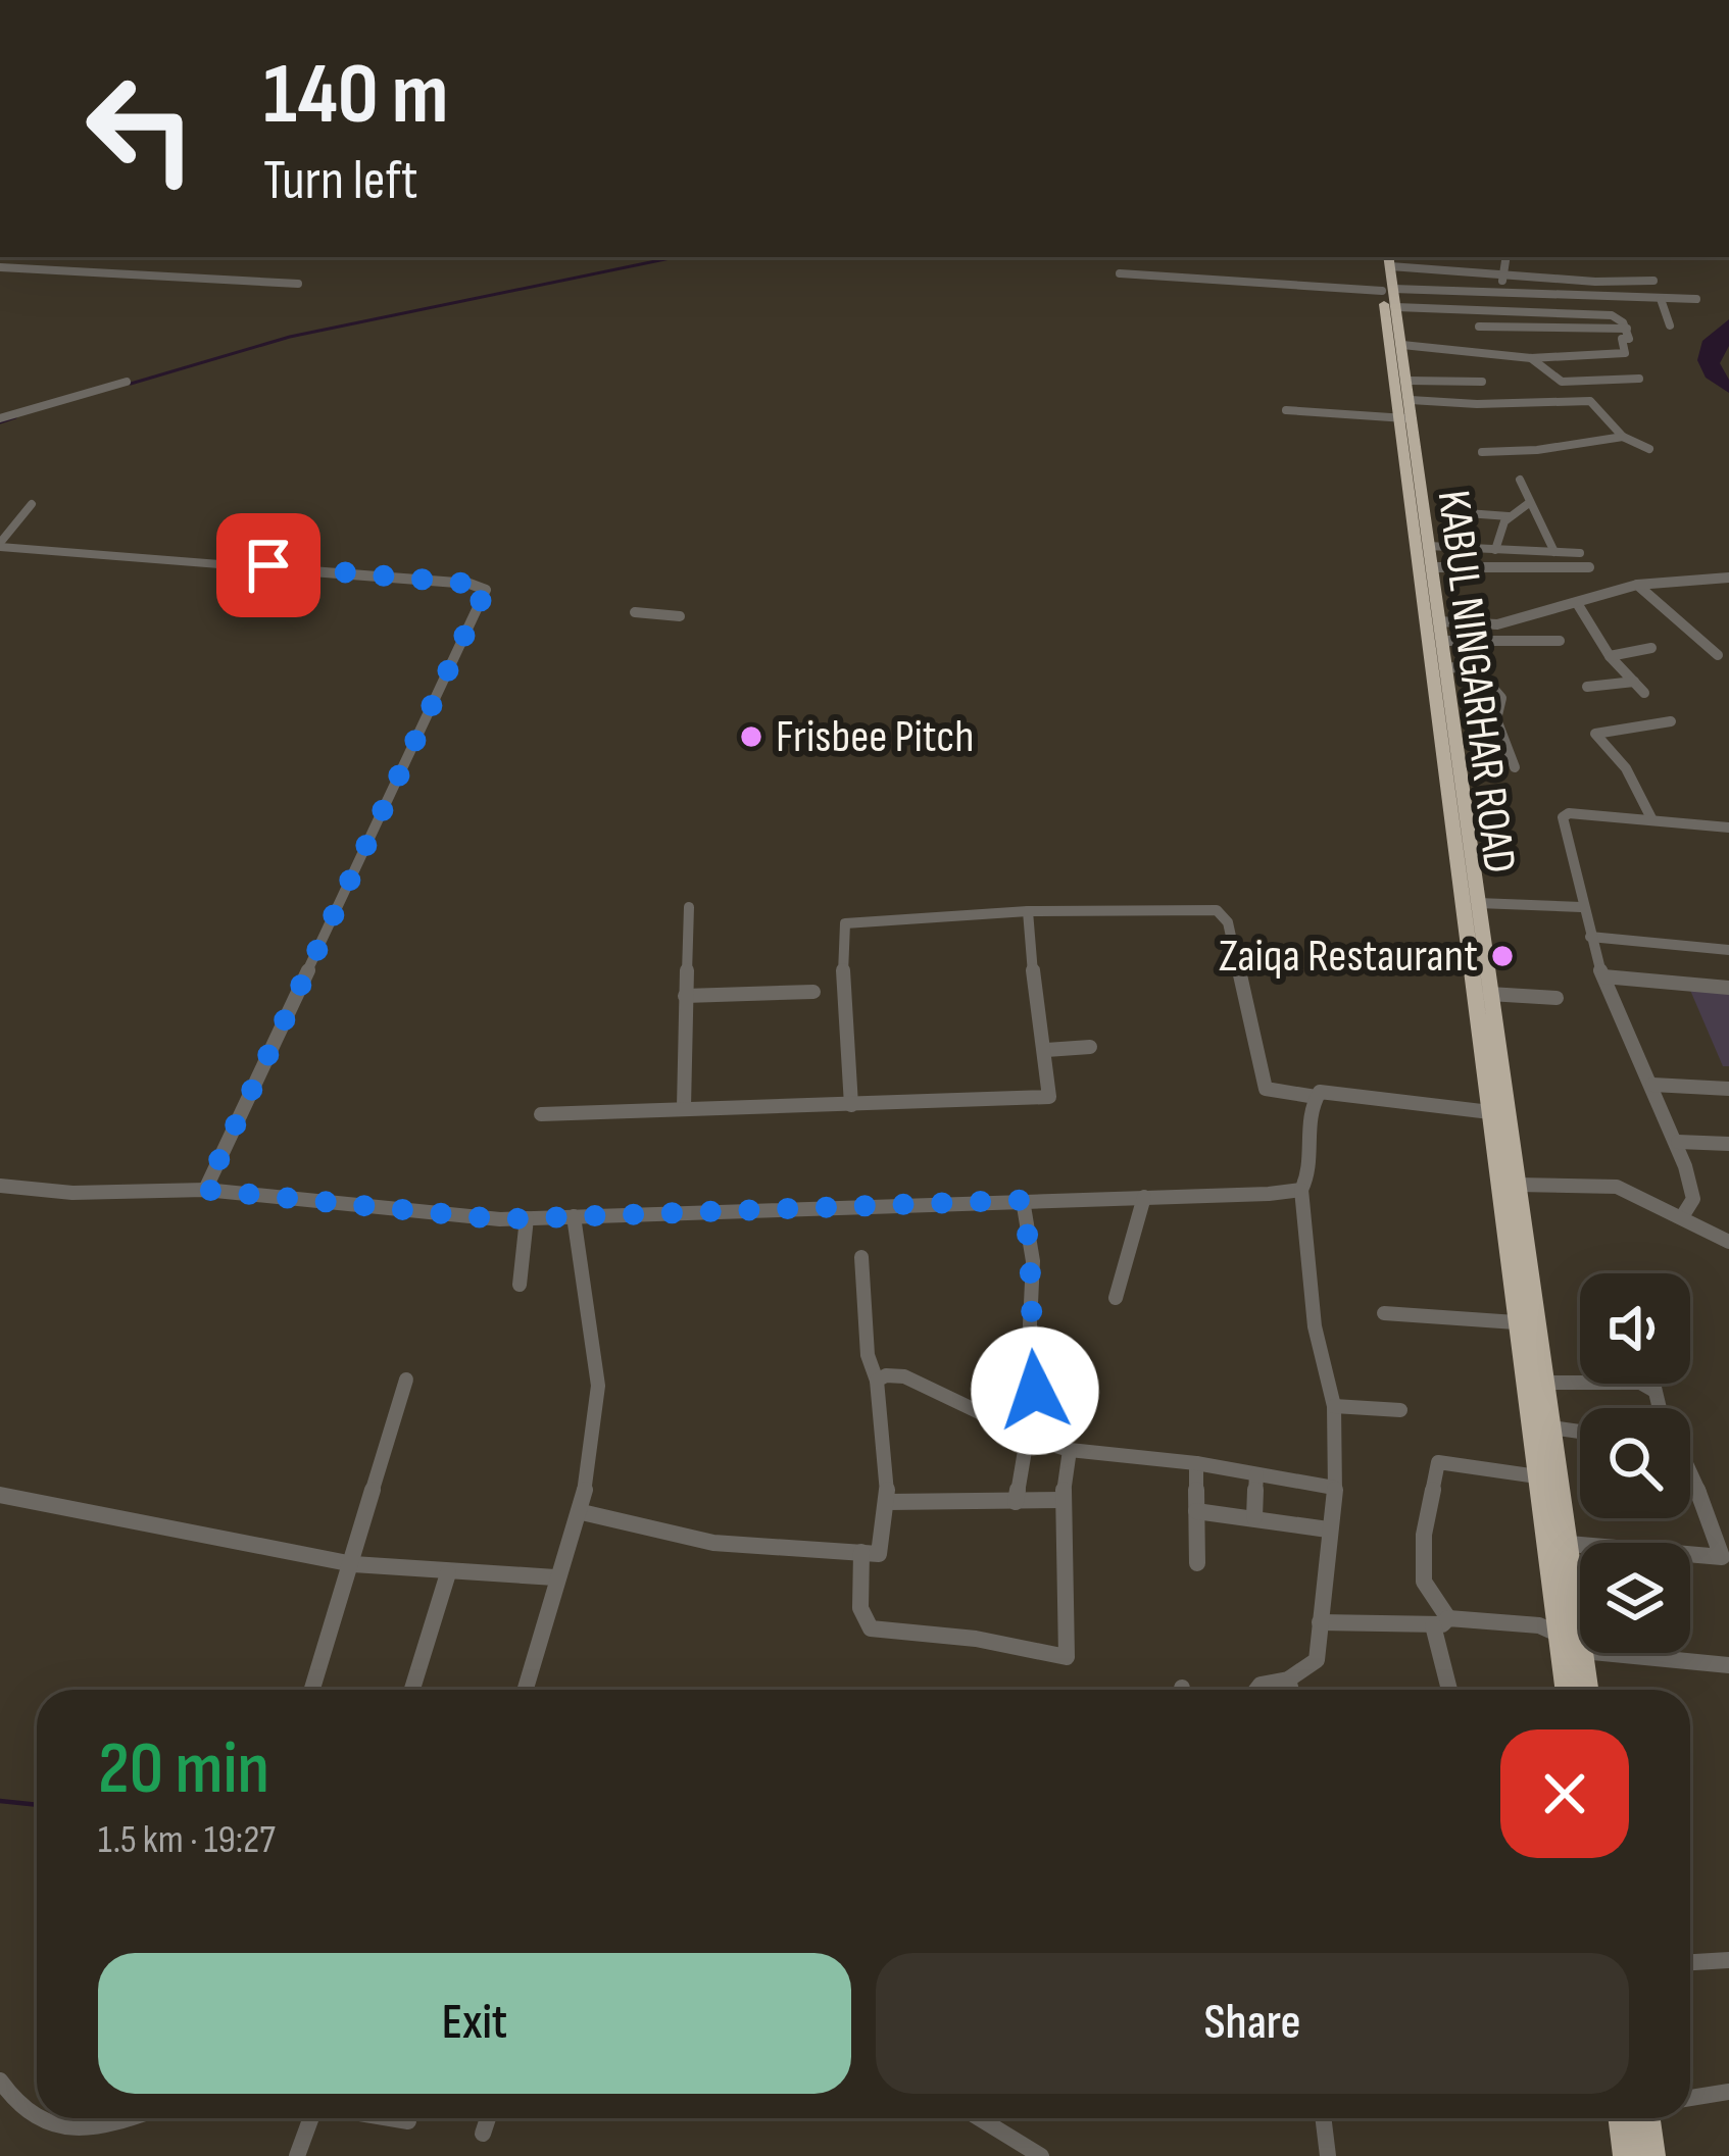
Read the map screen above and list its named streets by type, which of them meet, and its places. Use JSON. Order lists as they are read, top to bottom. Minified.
{"streets":{"highway":["KABUL NINGARHAR ROAD"]},"places":["Frisbee Pitch","Zaiqa Restaurant"],"page":{"turn":["140 m","Turn left"],"heading":["20 min","1.5 km · 19:27"],"buttons":["Exit","Share"]}}
